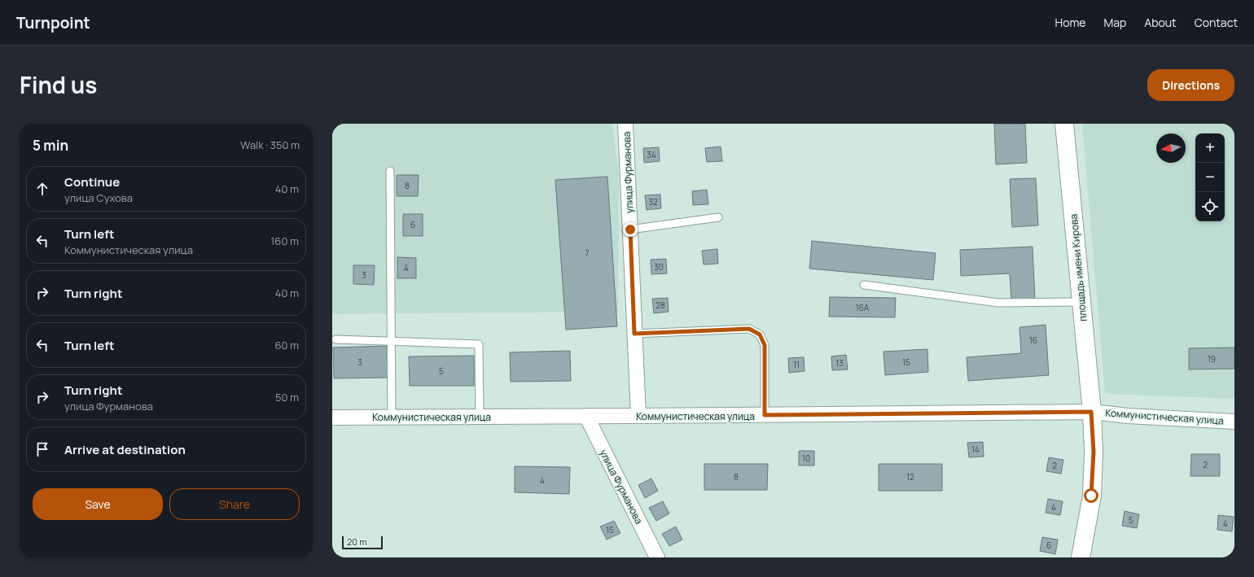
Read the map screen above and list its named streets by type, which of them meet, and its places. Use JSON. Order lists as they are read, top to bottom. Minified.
{"streets":{"street":["улица Фурманова","площадь имени Кирова","Коммунистическая улица"]},"crossings":[["улица Фурманова","Коммунистическая улица"],["площадь имени Кирова","Коммунистическая улица"]],"house_numbers":["34","8","32","6","7","30","4","3","28","16А","16","19","3","15","13","11","5","14","10","2","2","8","12","4","4","5","4","15","6"],"scale_bar":"20 m","north":"left","page":{"header":"Turnpoint","nav":["Home","Map","About","Contact"],"title":"Find us","buttons":["Directions",["Save","Share"]],"heading":["5 min","Walk · 350 m"],"map_buttons":["+","−"],"list":[["Continue","улица Сухова","40 m"],["Turn left","Коммунистическая улица","160 m"],["Turn right","40 m"],["Turn left","60 m"],["Turn right","улица Фурманова","50 m"],"Arrive at destination"],"scale":"20 m"}}
